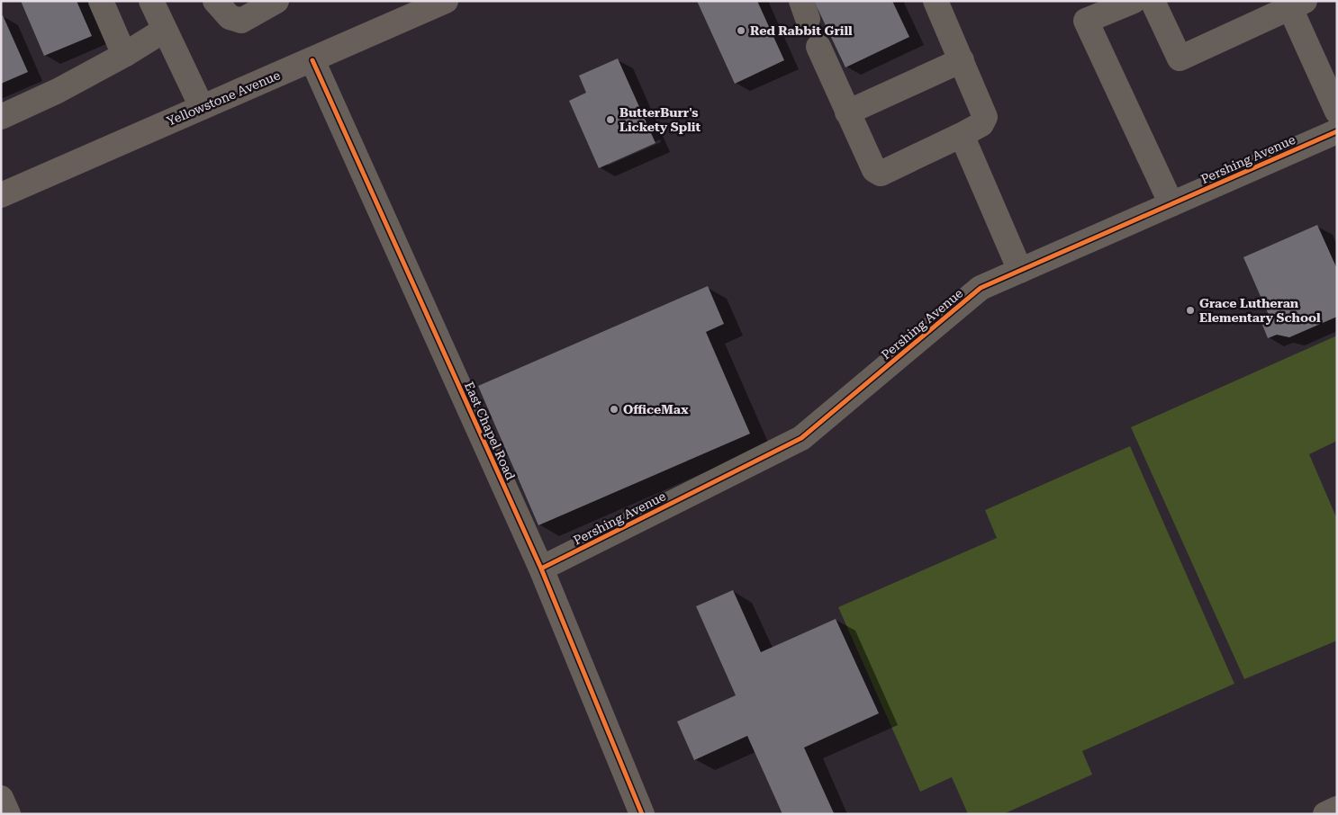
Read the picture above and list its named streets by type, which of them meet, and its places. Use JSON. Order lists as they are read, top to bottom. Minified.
{"streets":{"main road":["Yellowstone Avenue"],"street":["Pershing Avenue","East Chapel Road"]},"crossings":[["Yellowstone Avenue","East Chapel Road"],["Pershing Avenue","East Chapel Road"]],"places":["Red Rabbit Grill","ButterBurr's Lickety Split","Grace Lutheran Elementary School","OfficeMax"]}
